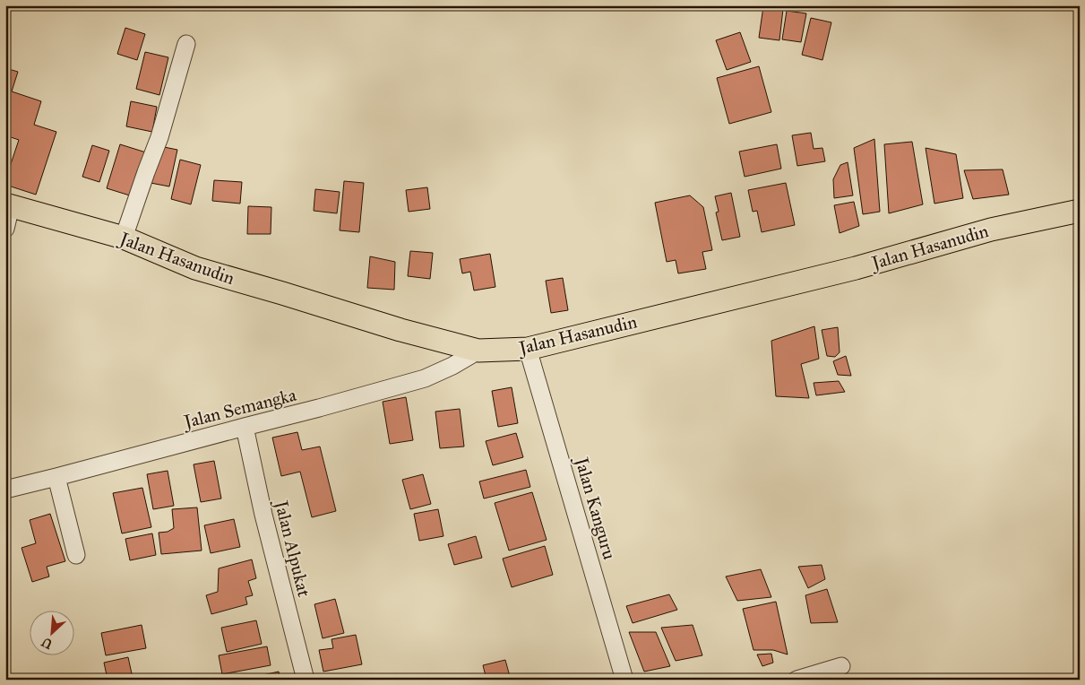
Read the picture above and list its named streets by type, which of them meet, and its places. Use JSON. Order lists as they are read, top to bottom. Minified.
{"streets":{"main road":["Jalan Hasanudin"],"street":["Jalan Semangka","Jalan Kanguru","Jalan Alpukat"]},"crossings":[["Jalan Hasanudin","Jalan Semangka"],["Jalan Hasanudin","Jalan Kanguru"],["Jalan Semangka","Jalan Alpukat"]],"north":"bottom left"}
